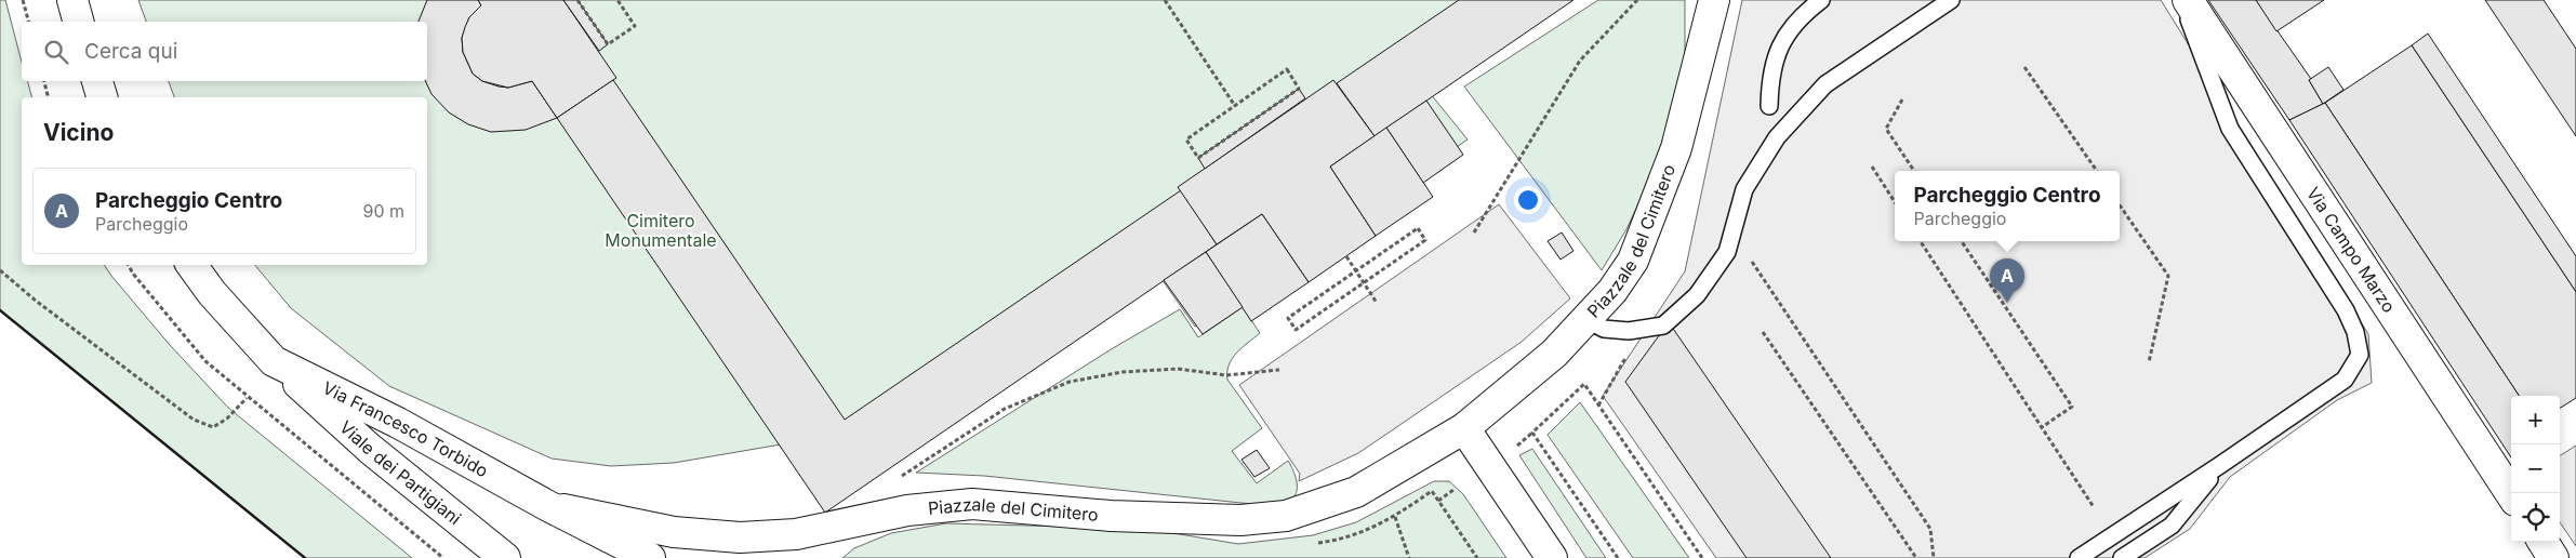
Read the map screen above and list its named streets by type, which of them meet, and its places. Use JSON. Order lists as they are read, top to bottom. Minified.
{"streets":{"street":["Piazzale del Cimitero","Via Campo Marzo","Via Francesco Torbido","Viale dei Partigiani"]},"crossings":[["Piazzale del Cimitero","Via Francesco Torbido"],["Via Francesco Torbido","Viale dei Partigiani"]],"parks":["Cimitero Monumentale"],"page":{"search":"Cerca qui","heading":"Vicino","list":[{"mark":"A","name":"Parcheggio Centro","note":"Parcheggio","value":"90 m"}],"popup":["Parcheggio Centro","Parcheggio"],"pins":"A","map_buttons":["+","−"]}}
